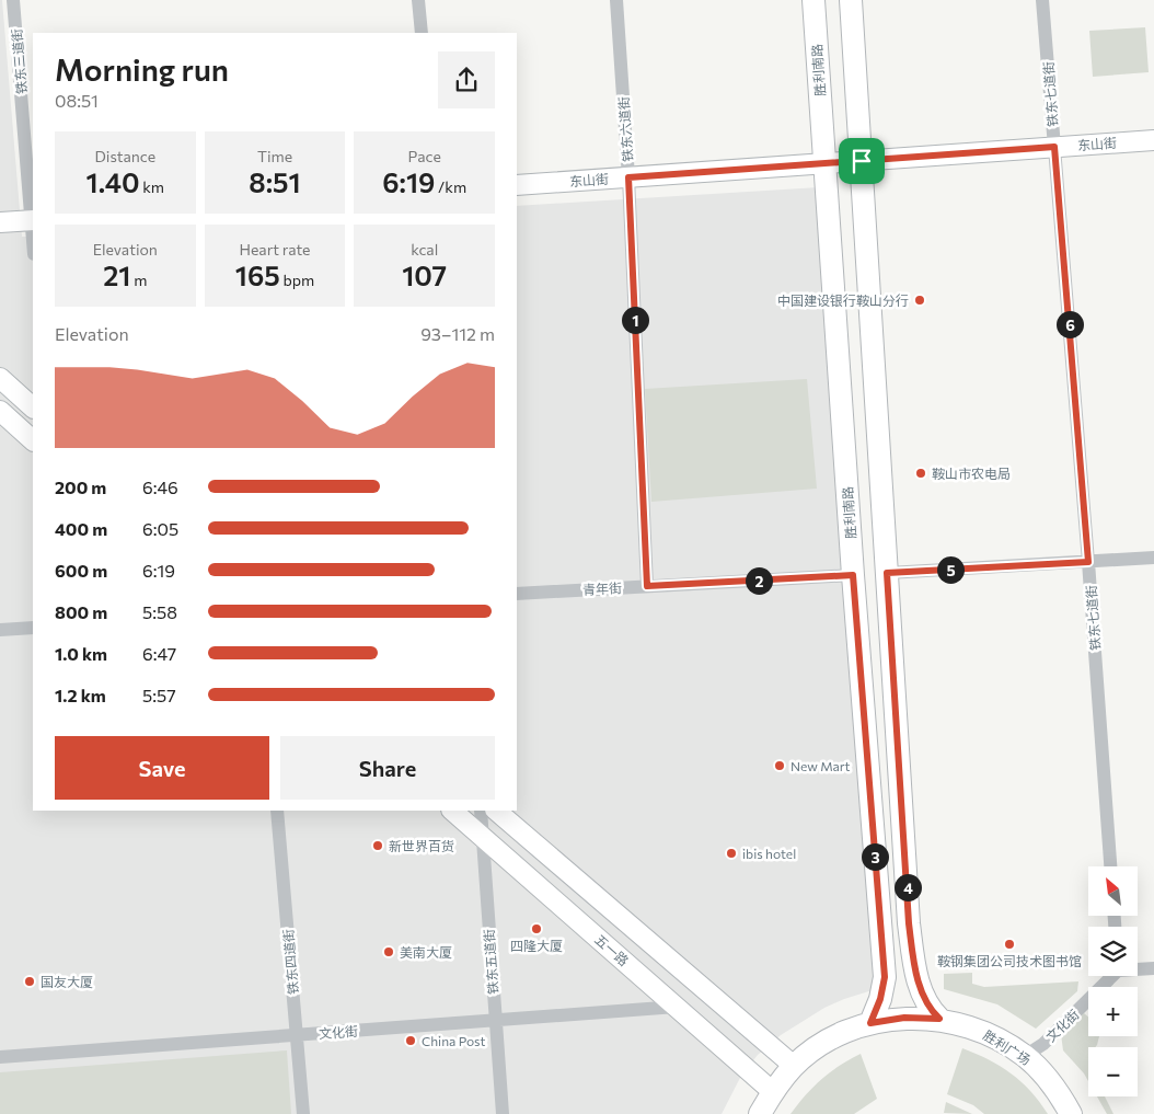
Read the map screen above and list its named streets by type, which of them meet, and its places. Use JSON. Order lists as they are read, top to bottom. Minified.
{"streets":{"main road":["胜利南路","东山街","五一路","胜利广场"],"street":["铁东三道街","铁东七道街","铁东六道街","青年街","铁东四道街","铁东五道街","文化街"]},"crossings":[["胜利南路","东山街"],["胜利南路","青年街"],["胜利南路","胜利广场"],["铁东七道街","东山街"],["铁东六道街","东山街"],["铁东六道街","青年街"],["五一路","铁东五道街"],["五一路","文化街"],["五一路","胜利广场"],["铁东四道街","文化街"],["铁东五道街","文化街"],["文化街","胜利广场"]],"places":["中国建设银行鞍山分行","鞍山市农电局","New Mart","新世界百货","ibis hotel","四隆大厦","鞍钢集团公司技术图书馆","美南大厦","国友大厦","China Post"],"north":"top left","page":{"heading":["Morning run","08:51"],"stats":[["Distance","1.40 km"],["Time","8:51"],["Pace","6:19 /km"],["Elevation","21 m"],["Heart rate","165 bpm"],["kcal","107"]],"pins":["1","6","5","2","3","4"],"chart":["Elevation","93–112 m"],"list":[{"name":"200 m","note":"6:46"},{"name":"400 m","note":"6:05"},{"name":"600 m","note":"6:19"},{"name":"800 m","note":"5:58"},{"name":"1.0 km","note":"6:47"},{"name":"1.2 km","note":"5:57"}],"buttons":["Save","Share"],"map_buttons":["+","−"]}}
